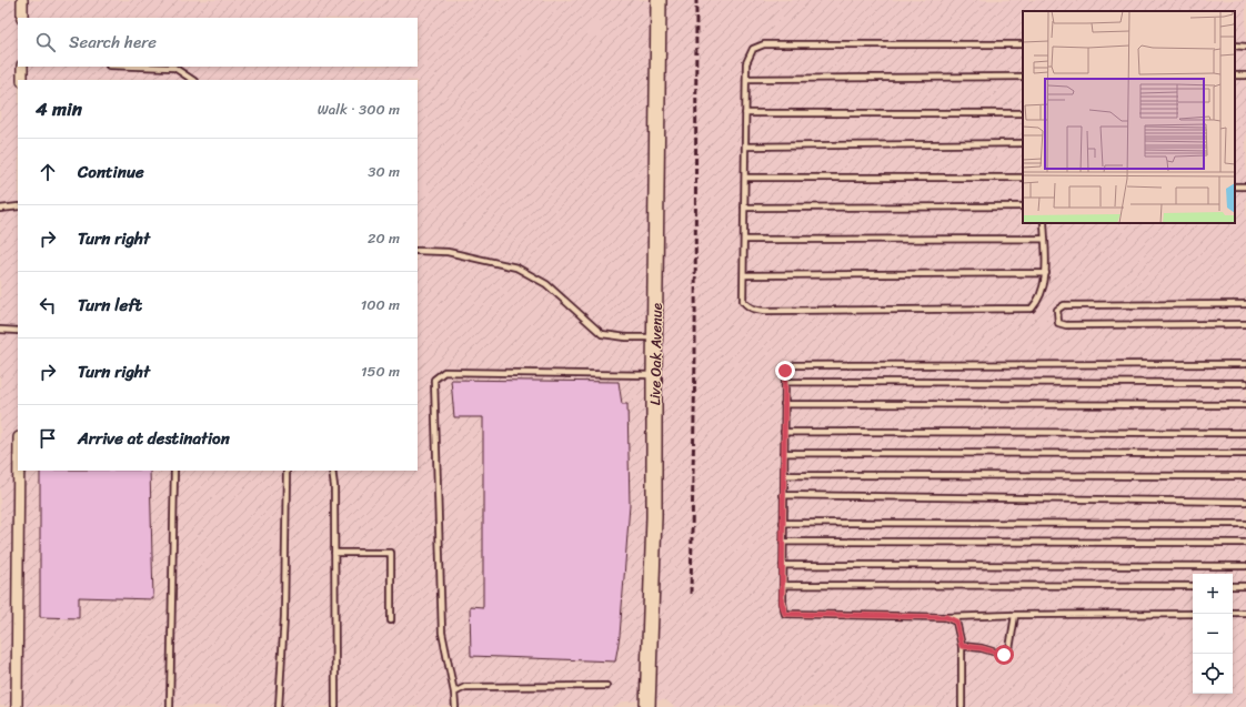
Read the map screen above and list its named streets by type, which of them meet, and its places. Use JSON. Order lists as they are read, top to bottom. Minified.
{"streets":{"street":["Live Oak Avenue"]},"page":{"search":"Search here","heading":["4 min","Walk · 300 m"],"list":[["Continue","30 m"],["Turn right","20 m"],["Turn left","100 m"],["Turn right","150 m"],"Arrive at destination"],"map_buttons":["+","−"]}}
